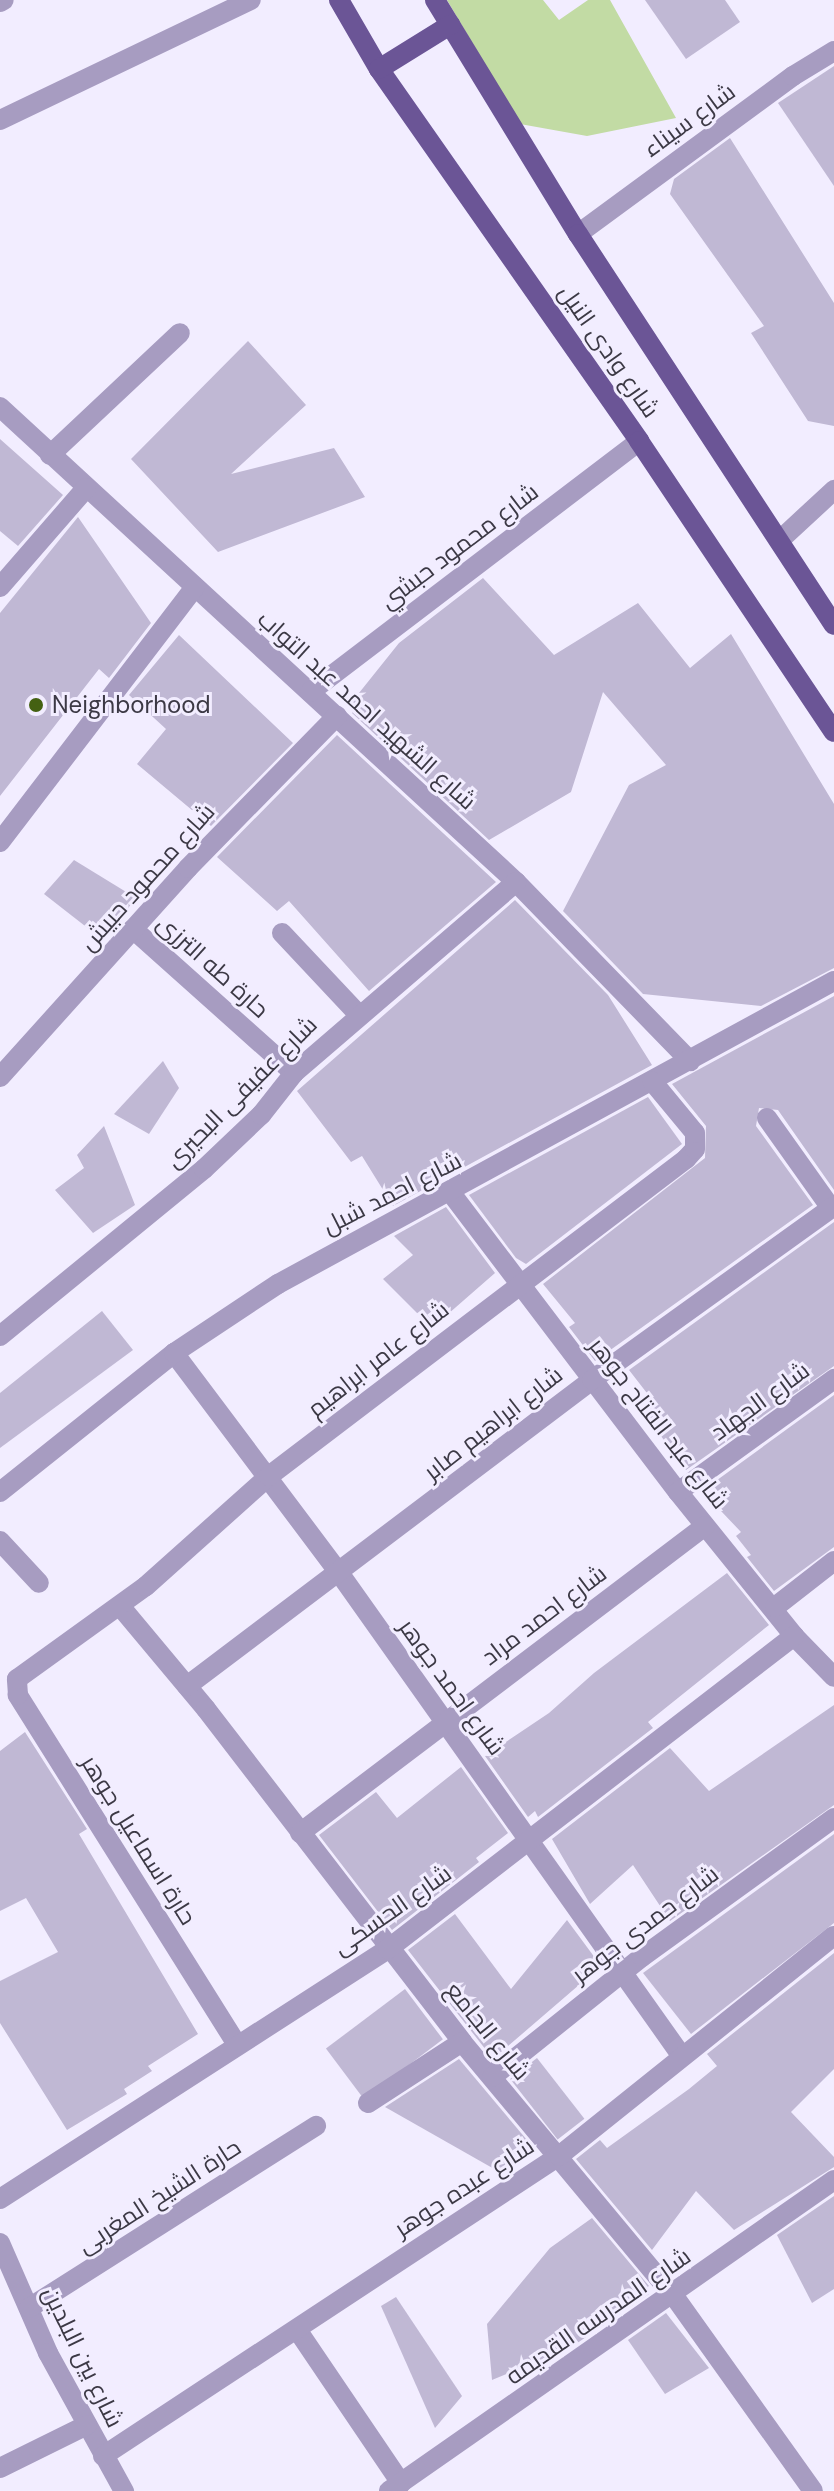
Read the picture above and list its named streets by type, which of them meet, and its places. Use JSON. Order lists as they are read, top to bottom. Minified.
{"streets":{"main road":["شارع وادى النيل"],"street":["شارع سيناء","شارع محمود حبشي","شارع الشهيد احمد عبد التواب","شارع محمود حبيش","حارة طه الترزى","شارع عفيفى البحيرى","شارع احمد شبل","شارع عامر ابراهيم","شارع الجهاد","شارع ابراهيم صابر","شارع عبد الفتاح جوهر","شارع احمد مراد","شارع احمد جوهر","حارة اسماعيل جوهر","شارع الحسكى","شارع حمدى جوهر","شارع الجامع","شارع عبده جوهر","حارة الشيخ المغربى","شارع المدرسه القديمه","شارع بين البلدين"]},"crossings":[["شارع سيناء","شارع وادى النيل"],["شارع وادى النيل","شارع محمود حبشي"],["شارع محمود حبشي","شارع الشهيد احمد عبد التواب"],["شارع الشهيد احمد عبد التواب","شارع محمود حبيش"],["شارع الشهيد احمد عبد التواب","شارع عفيفى البحيرى"],["شارع الشهيد احمد عبد التواب","شارع احمد شبل"],["شارع محمود حبيش","حارة طه الترزى"],["حارة طه الترزى","شارع عفيفى البحيرى"],["شارع احمد شبل","شارع عامر ابراهيم"],["شارع احمد شبل","شارع عبد الفتاح جوهر"],["شارع احمد شبل","شارع احمد جوهر"],["شارع عامر ابراهيم","شارع عبد الفتاح جوهر"],["شارع عامر ابراهيم","شارع احمد جوهر"],["شارع عامر ابراهيم","حارة اسماعيل جوهر"],["شارع عامر ابراهيم","شارع الجامع"],["شارع الجهاد","شارع عبد الفتاح جوهر"],["شارع ابراهيم صابر","شارع عبد الفتاح جوهر"],["شارع ابراهيم صابر","شارع احمد جوهر"],["شارع ابراهيم صابر","شارع الجامع"],["شارع عبد الفتاح جوهر","شارع احمد مراد"],["شارع عبد الفتاح جوهر","شارع الحسكى"],["شارع احمد مراد","شارع احمد جوهر"],["شارع احمد مراد","شارع الجامع"],["شارع احمد جوهر","شارع الحسكى"],["شارع احمد جوهر","شارع حمدى جوهر"],["شارع احمد جوهر","شارع عبده جوهر"],["حارة اسماعيل جوهر","شارع الحسكى"],["شارع الحسكى","شارع الجامع"],["شارع حمدى جوهر","شارع الجامع"],["شارع الجامع","شارع عبده جوهر"],["شارع الجامع","شارع المدرسه القديمه"],["شارع عبده جوهر","شارع بين البلدين"],["حارة الشيخ المغربى","شارع بين البلدين"]],"places":["Neighborhood"]}
